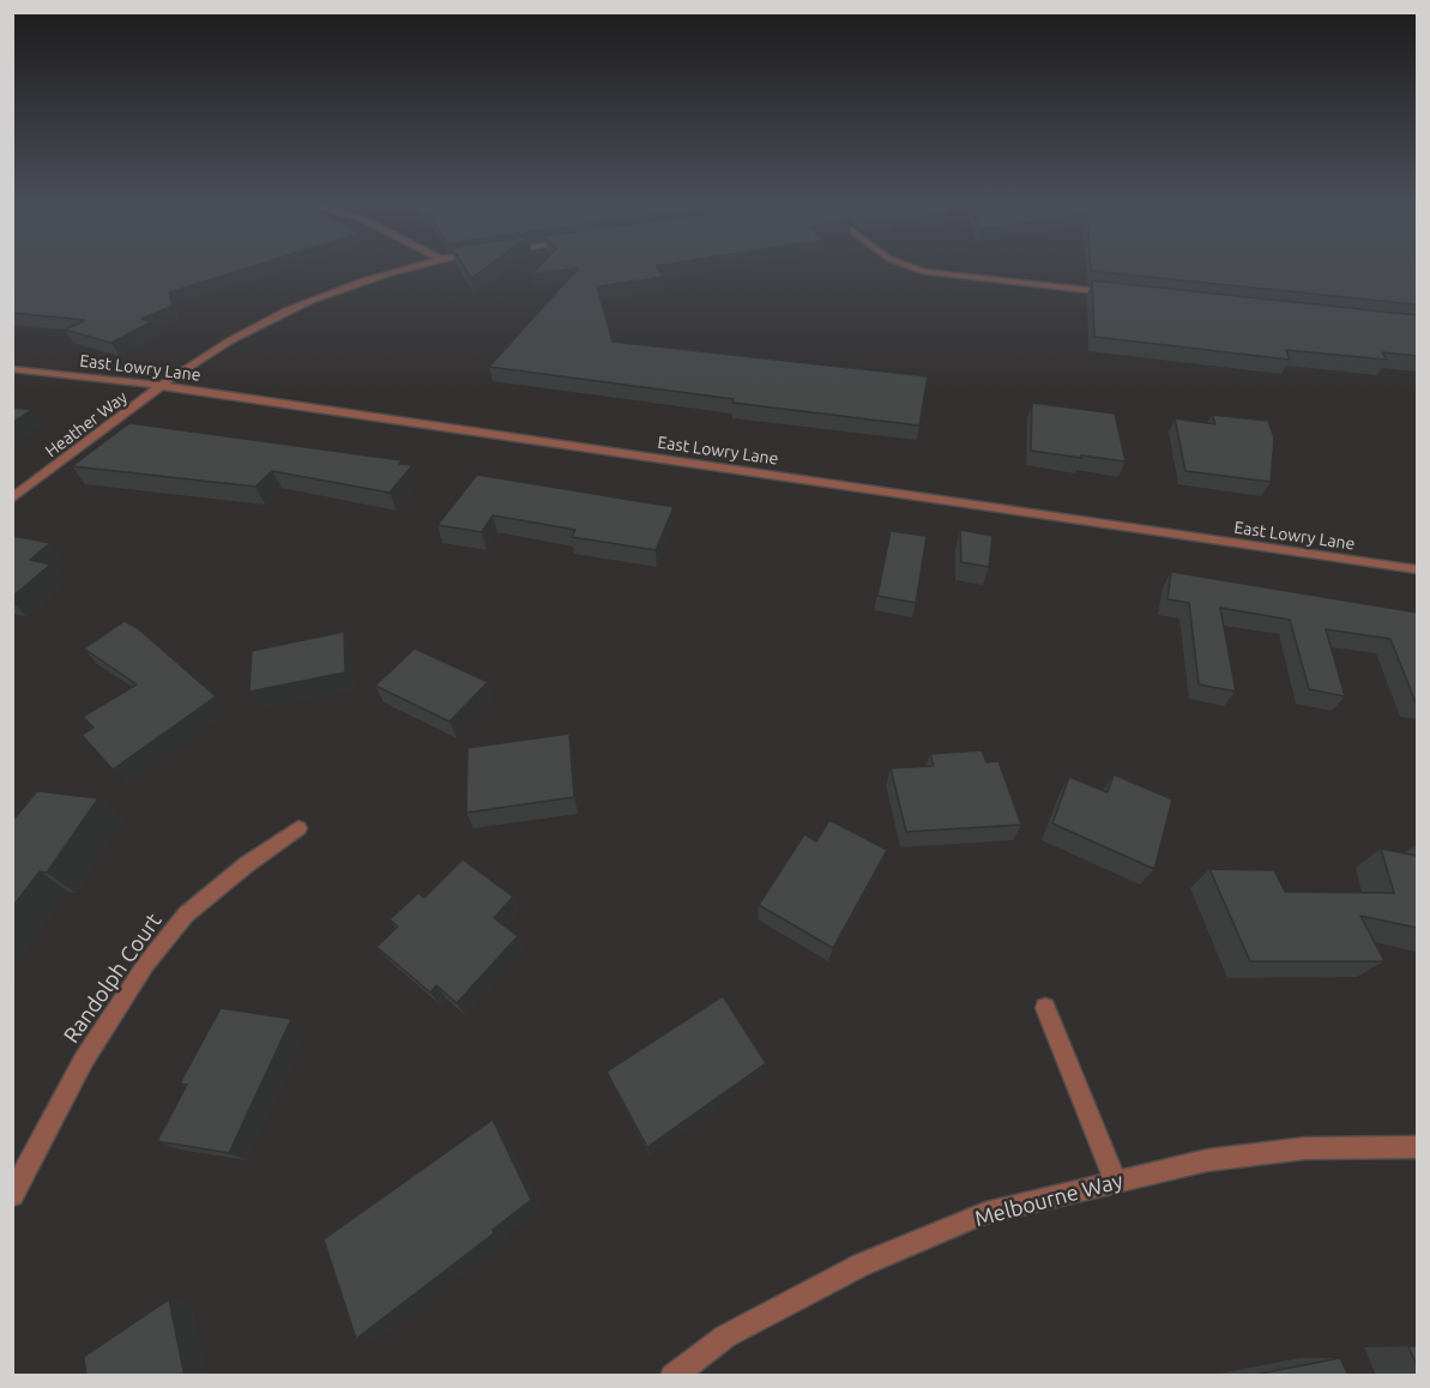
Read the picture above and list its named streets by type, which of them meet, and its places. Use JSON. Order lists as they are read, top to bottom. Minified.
{"streets":{"street":["East Lowry Lane","Heather Way","Randolph Court","Melbourne Way"]},"crossings":[["East Lowry Lane","Heather Way"]]}
